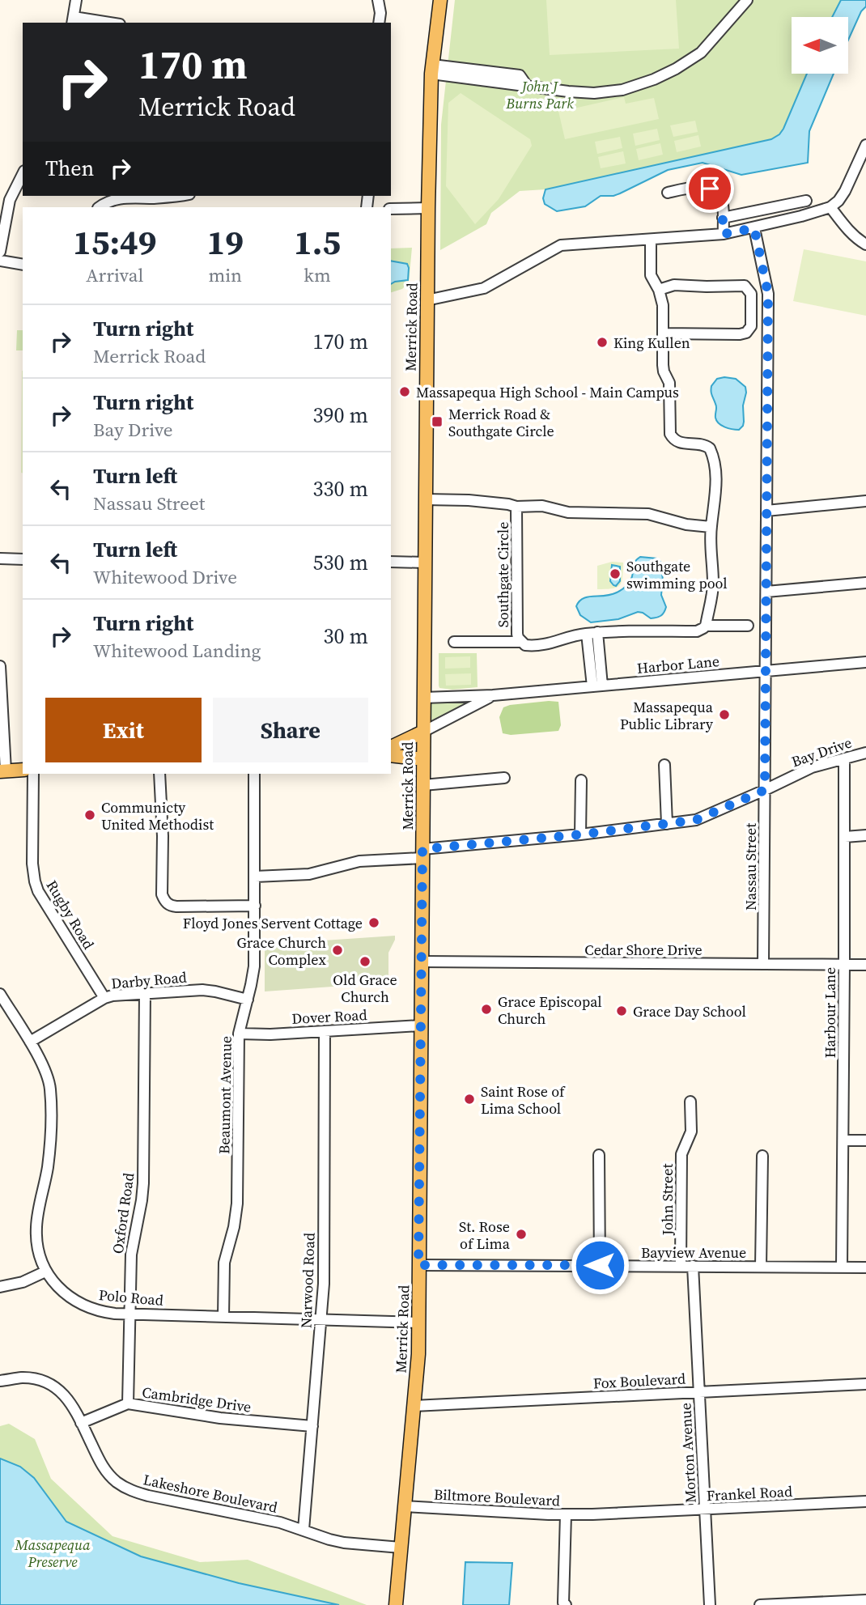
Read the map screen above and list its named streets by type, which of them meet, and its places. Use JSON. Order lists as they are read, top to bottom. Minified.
{"streets":{"main road":["Merrick Road"],"street":["Southgate Circle","Harbor Lane","Bay Drive","Nassau Street","Rugby Road","Cedar Shore Drive","Darby Road","Harbour Lane","Dover Road","Beaumont Avenue","John Street","Oxford Road","Bayview Avenue","Narwood Road","Polo Road","Fox Boulevard","Cambridge Drive","Morton Avenue","Lakeshore Boulevard","Frankel Road","Biltmore Boulevard"]},"crossings":[["Merrick Road","Southgate Circle"],["Merrick Road","Harbor Lane"],["Merrick Road","Bay Drive"],["Merrick Road","Cedar Shore Drive"],["Merrick Road","Dover Road"],["Merrick Road","Bayview Avenue"],["Merrick Road","Polo Road"],["Merrick Road","Fox Boulevard"],["Merrick Road","Lakeshore Boulevard"],["Merrick Road","Biltmore Boulevard"],["Harbor Lane","Nassau Street"],["Bay Drive","Nassau Street"],["Bay Drive","Harbour Lane"],["Bay Drive","Beaumont Avenue"],["Nassau Street","Cedar Shore Drive"],["Rugby Road","Darby Road"],["Cedar Shore Drive","Harbour Lane"],["Darby Road","Beaumont Avenue"],["Darby Road","Oxford Road"],["Darby Road","Polo Road"],["Harbour Lane","Bayview Avenue"],["Dover Road","Beaumont Avenue"],["Dover Road","Narwood Road"],["Beaumont Avenue","Polo Road"],["John Street","Bayview Avenue"],["Oxford Road","Polo Road"],["Oxford Road","Cambridge Drive"],["Bayview Avenue","Morton Avenue"],["Narwood Road","Polo Road"],["Narwood Road","Cambridge Drive"],["Narwood Road","Lakeshore Boulevard"],["Fox Boulevard","Morton Avenue"],["Cambridge Drive","Lakeshore Boulevard"],["Morton Avenue","Frankel Road"],["Frankel Road","Biltmore Boulevard"]],"parks":["John J Burns Park","Massapequa Preserve"],"places":{"other":["King Kullen","Massapequa High School - Main Campus","Southgate swimming pool","Massapequa Public Library","Communicty United Methodist","Floyd Jones Servent Cottage","Grace Church Complex","Old Grace Church","Grace Episcopal Church","Grace Day School","Saint Rose of Lima School","St. Rose of Lima"],"transit":["Merrick Road & Southgate Circle"]},"north":"left","page":{"turn":["170 m","Merrick Road"],"then":"Then","eta":["15:49","Arrival","19","min","1.5","km"],"list":[{"name":"Turn right","note":"Merrick Road","value":"170 m"},{"name":"Turn right","note":"Bay Drive","value":"390 m"},{"name":"Turn left","note":"Nassau Street","value":"330 m"},{"name":"Turn left","note":"Whitewood Drive","value":"530 m"},{"name":"Turn right","note":"Whitewood Landing","value":"30 m"}],"buttons":["Exit","Share"]}}
